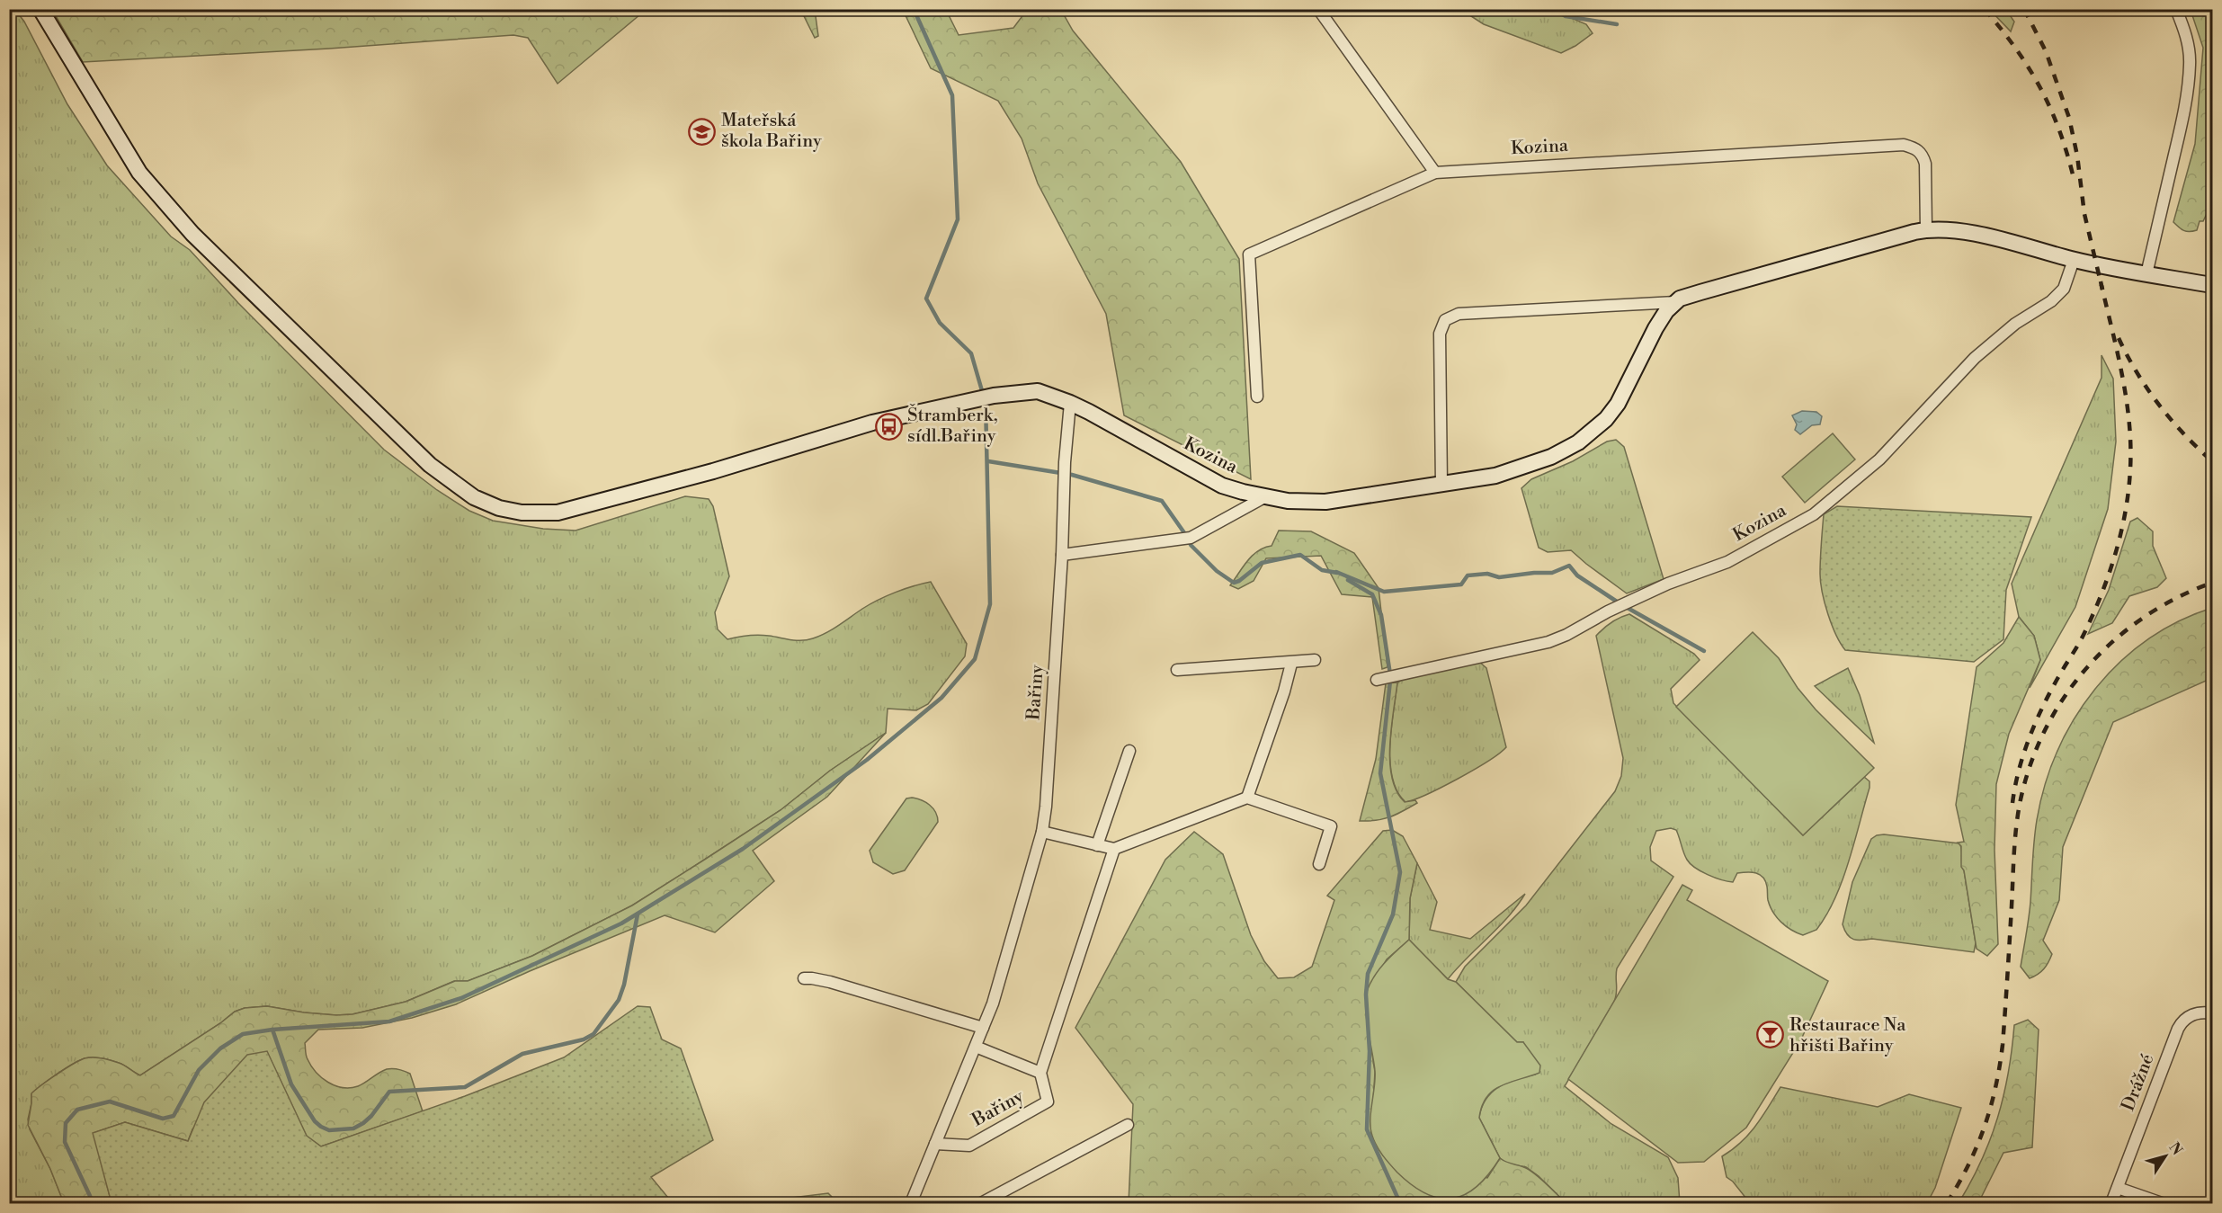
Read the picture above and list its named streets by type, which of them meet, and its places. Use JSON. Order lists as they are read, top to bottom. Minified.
{"streets":{"main road":["Kozina"],"street":["Bařiny","Drážné"]},"crossings":[["Kozina","Bařiny"]],"places":{"school or university":["Mateřská škola Bařiny"],"bus stop":["Štramberk, sídl.Bařiny"],"bar":["Restaurace Na hřišti Bařiny"]},"north":"top right"}
